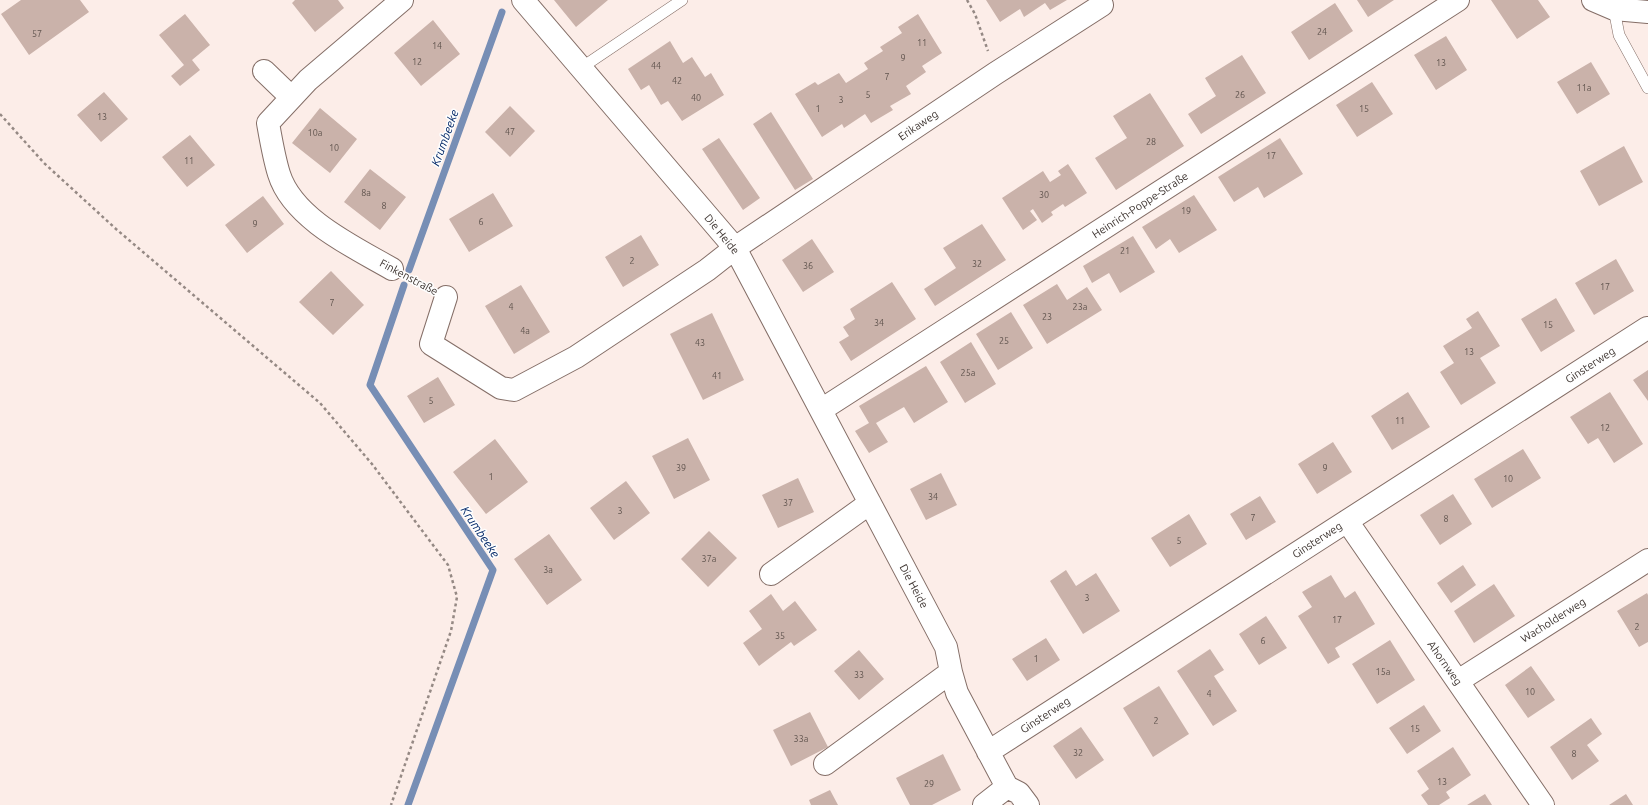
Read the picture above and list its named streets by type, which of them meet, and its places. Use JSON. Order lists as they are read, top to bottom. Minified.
{"streets":{"street":["Erikaweg","Heinrich-Poppe-Straße","Die Heide","Finkenstraße","Ginsterweg","Wacholderweg","Ahornweg"]},"crossings":[["Erikaweg","Die Heide"],["Erikaweg","Finkenstraße"],["Heinrich-Poppe-Straße","Die Heide"],["Die Heide","Finkenstraße"],["Die Heide","Ginsterweg"],["Ginsterweg","Ahornweg"],["Wacholderweg","Ahornweg"]],"water":["Krumbeeke"],"house_numbers":["24","57","11","14","9","12","13","44","7","42","11a","5","26","40","3","1","15","13","47","10a","28","10","17","11","8a","30","8","19","6","9","21","2","32","36","17","7","4","23a","23","34","15","4a","25","43","13","25a","41","5","11","12","39","9","1","10","34","37","3","7","8","5","37a","3a","3","17","2","35","6","1","15a","33","10","4","2","15","33a","32","8","13","29"]}
